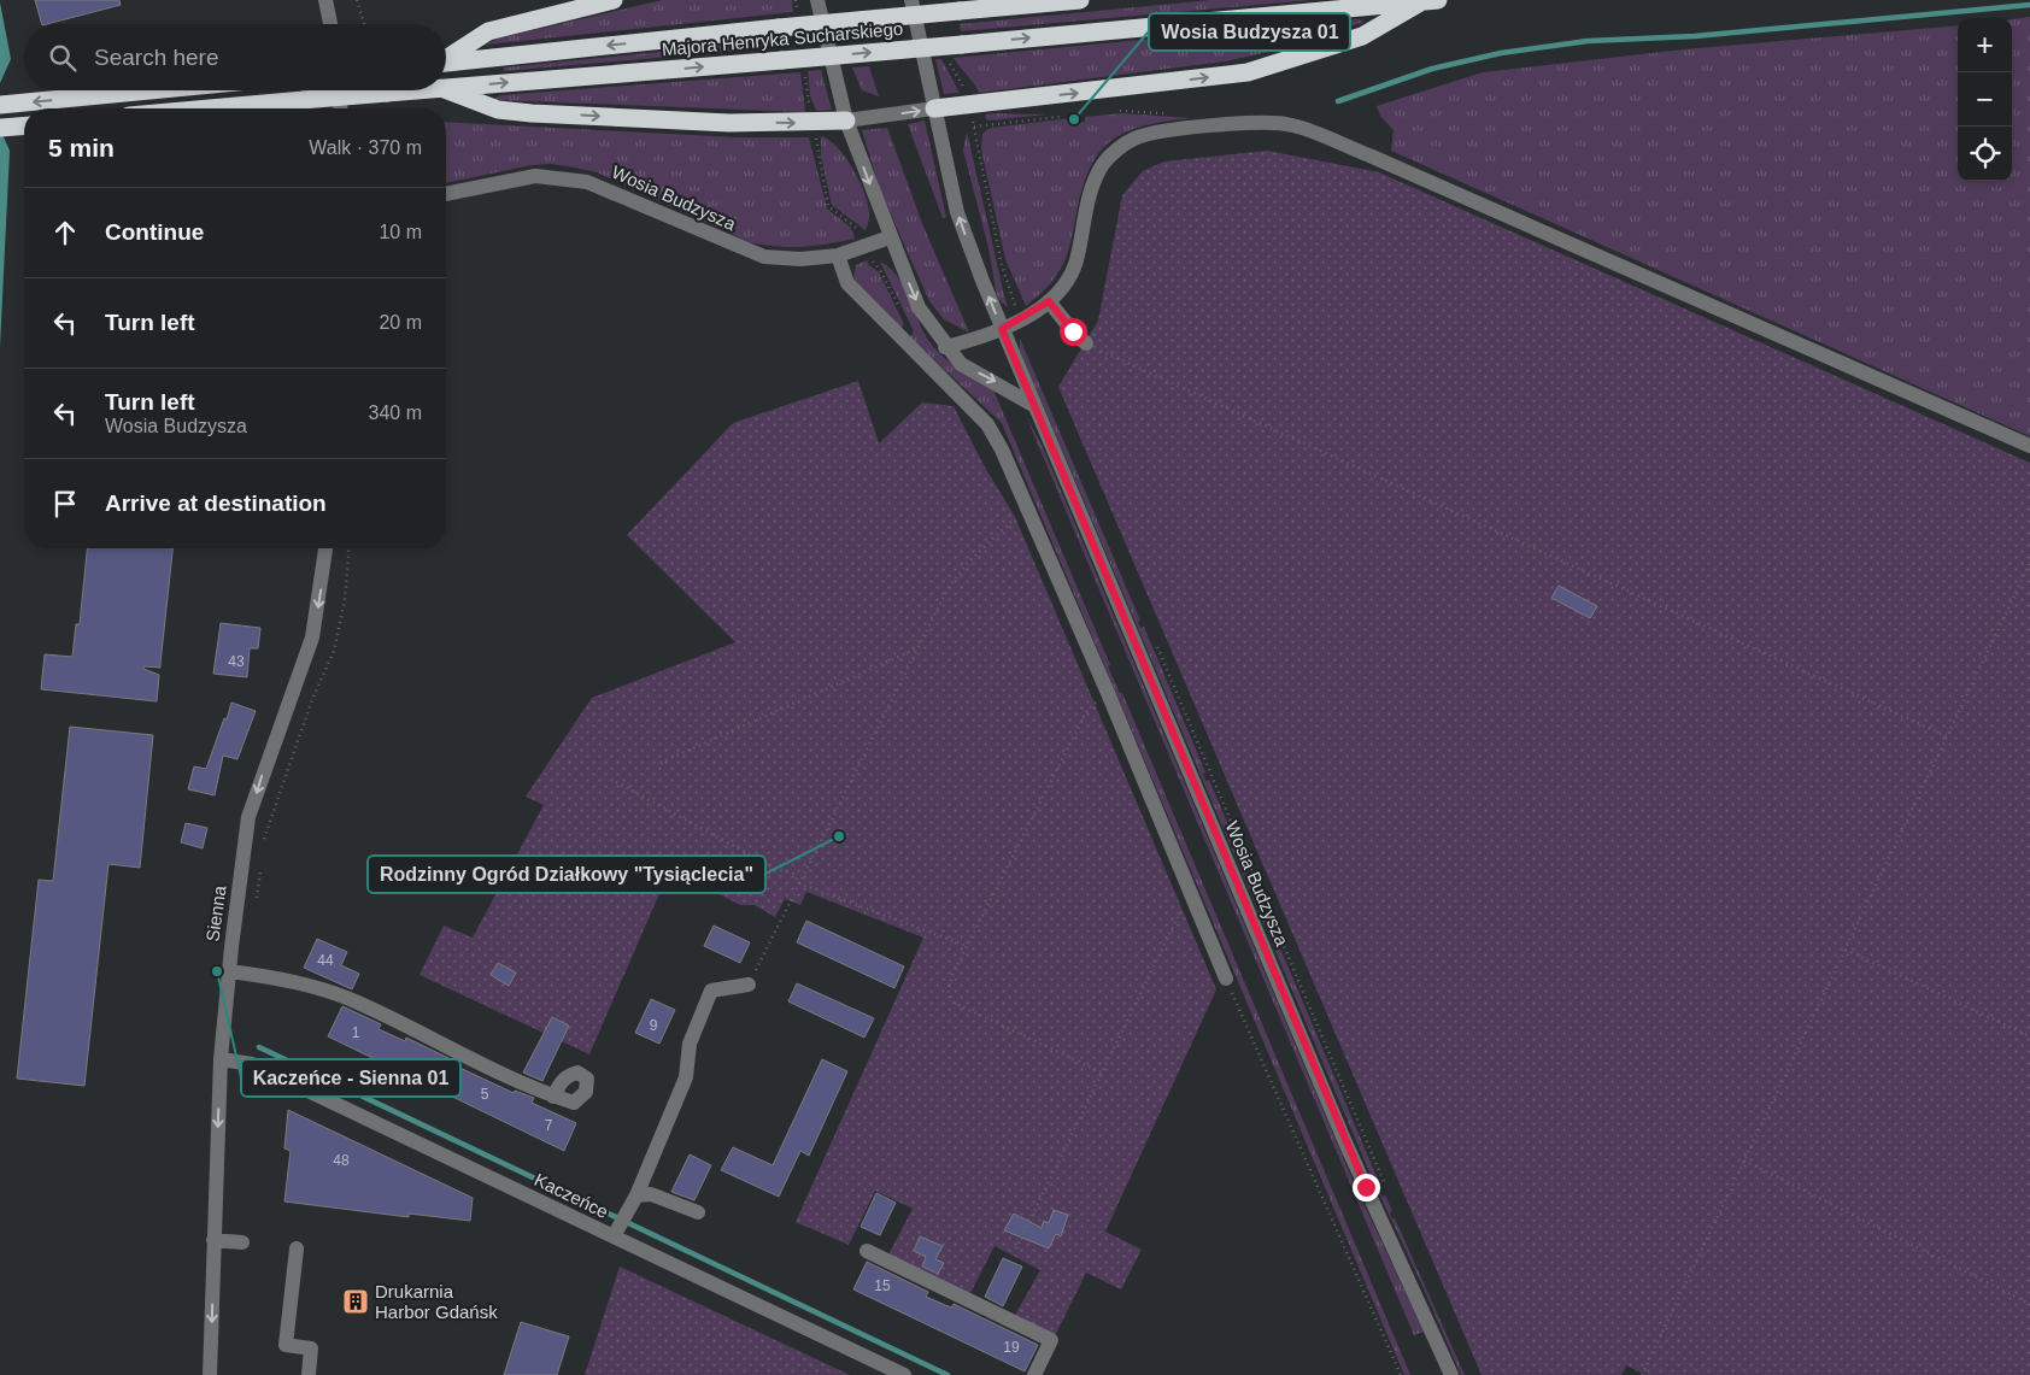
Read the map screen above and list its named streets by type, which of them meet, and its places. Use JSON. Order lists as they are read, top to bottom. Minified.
{"streets":{"highway":["Majora Henryka Sucharskiego"],"street":["Wosia Budzysza","Sienna","Kaczeńce"]},"crossings":[["Sienna","Kaczeńce"]],"one_way":["Sienna"],"places":{"other":["Wosia Budzysza 01","Rodzinny Ogród Działkowy \"Tysiąclecia\"","Kaczeńce - Sienna 01"],"building":["Drukarnia Harbor Gdańsk"]},"house_numbers":["43","44","9","1","5","7","48","15","19"],"page":{"map_buttons":["+","−"],"search":"Search here","heading":["5 min","Walk · 370 m"],"list":[["Continue","10 m"],["Turn left","20 m"],["Turn left","Wosia Budzysza","340 m"],"Arrive at destination"]}}
